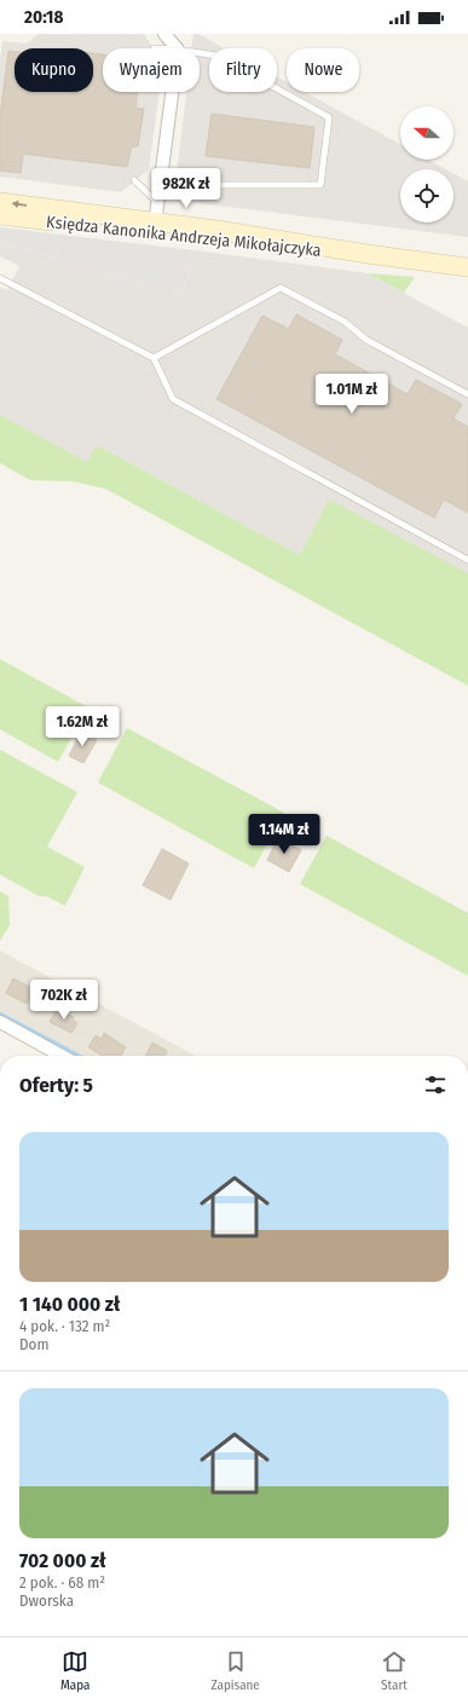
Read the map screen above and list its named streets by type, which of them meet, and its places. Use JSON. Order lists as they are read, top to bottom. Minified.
{"streets":{"main road":["Księdza Kanonika Andrzeja Mikołajczyka"]},"north":"left","page":{"status":"20:18","chip":["Kupno","Wynajem","Filtry","Nowe"],"price":["982K zł","1.01M zł","1.62M zł","1.14M zł","702K zł"],"heading":"Oferty: 5","list":[{"name":"1 140 000 zł","note":"4 pok. · 132 m² · Dom"},{"name":"702 000 zł","note":"2 pok. · 68 m² · Dworska"}],"tabs":["Mapa","Zapisane","Start"]}}
